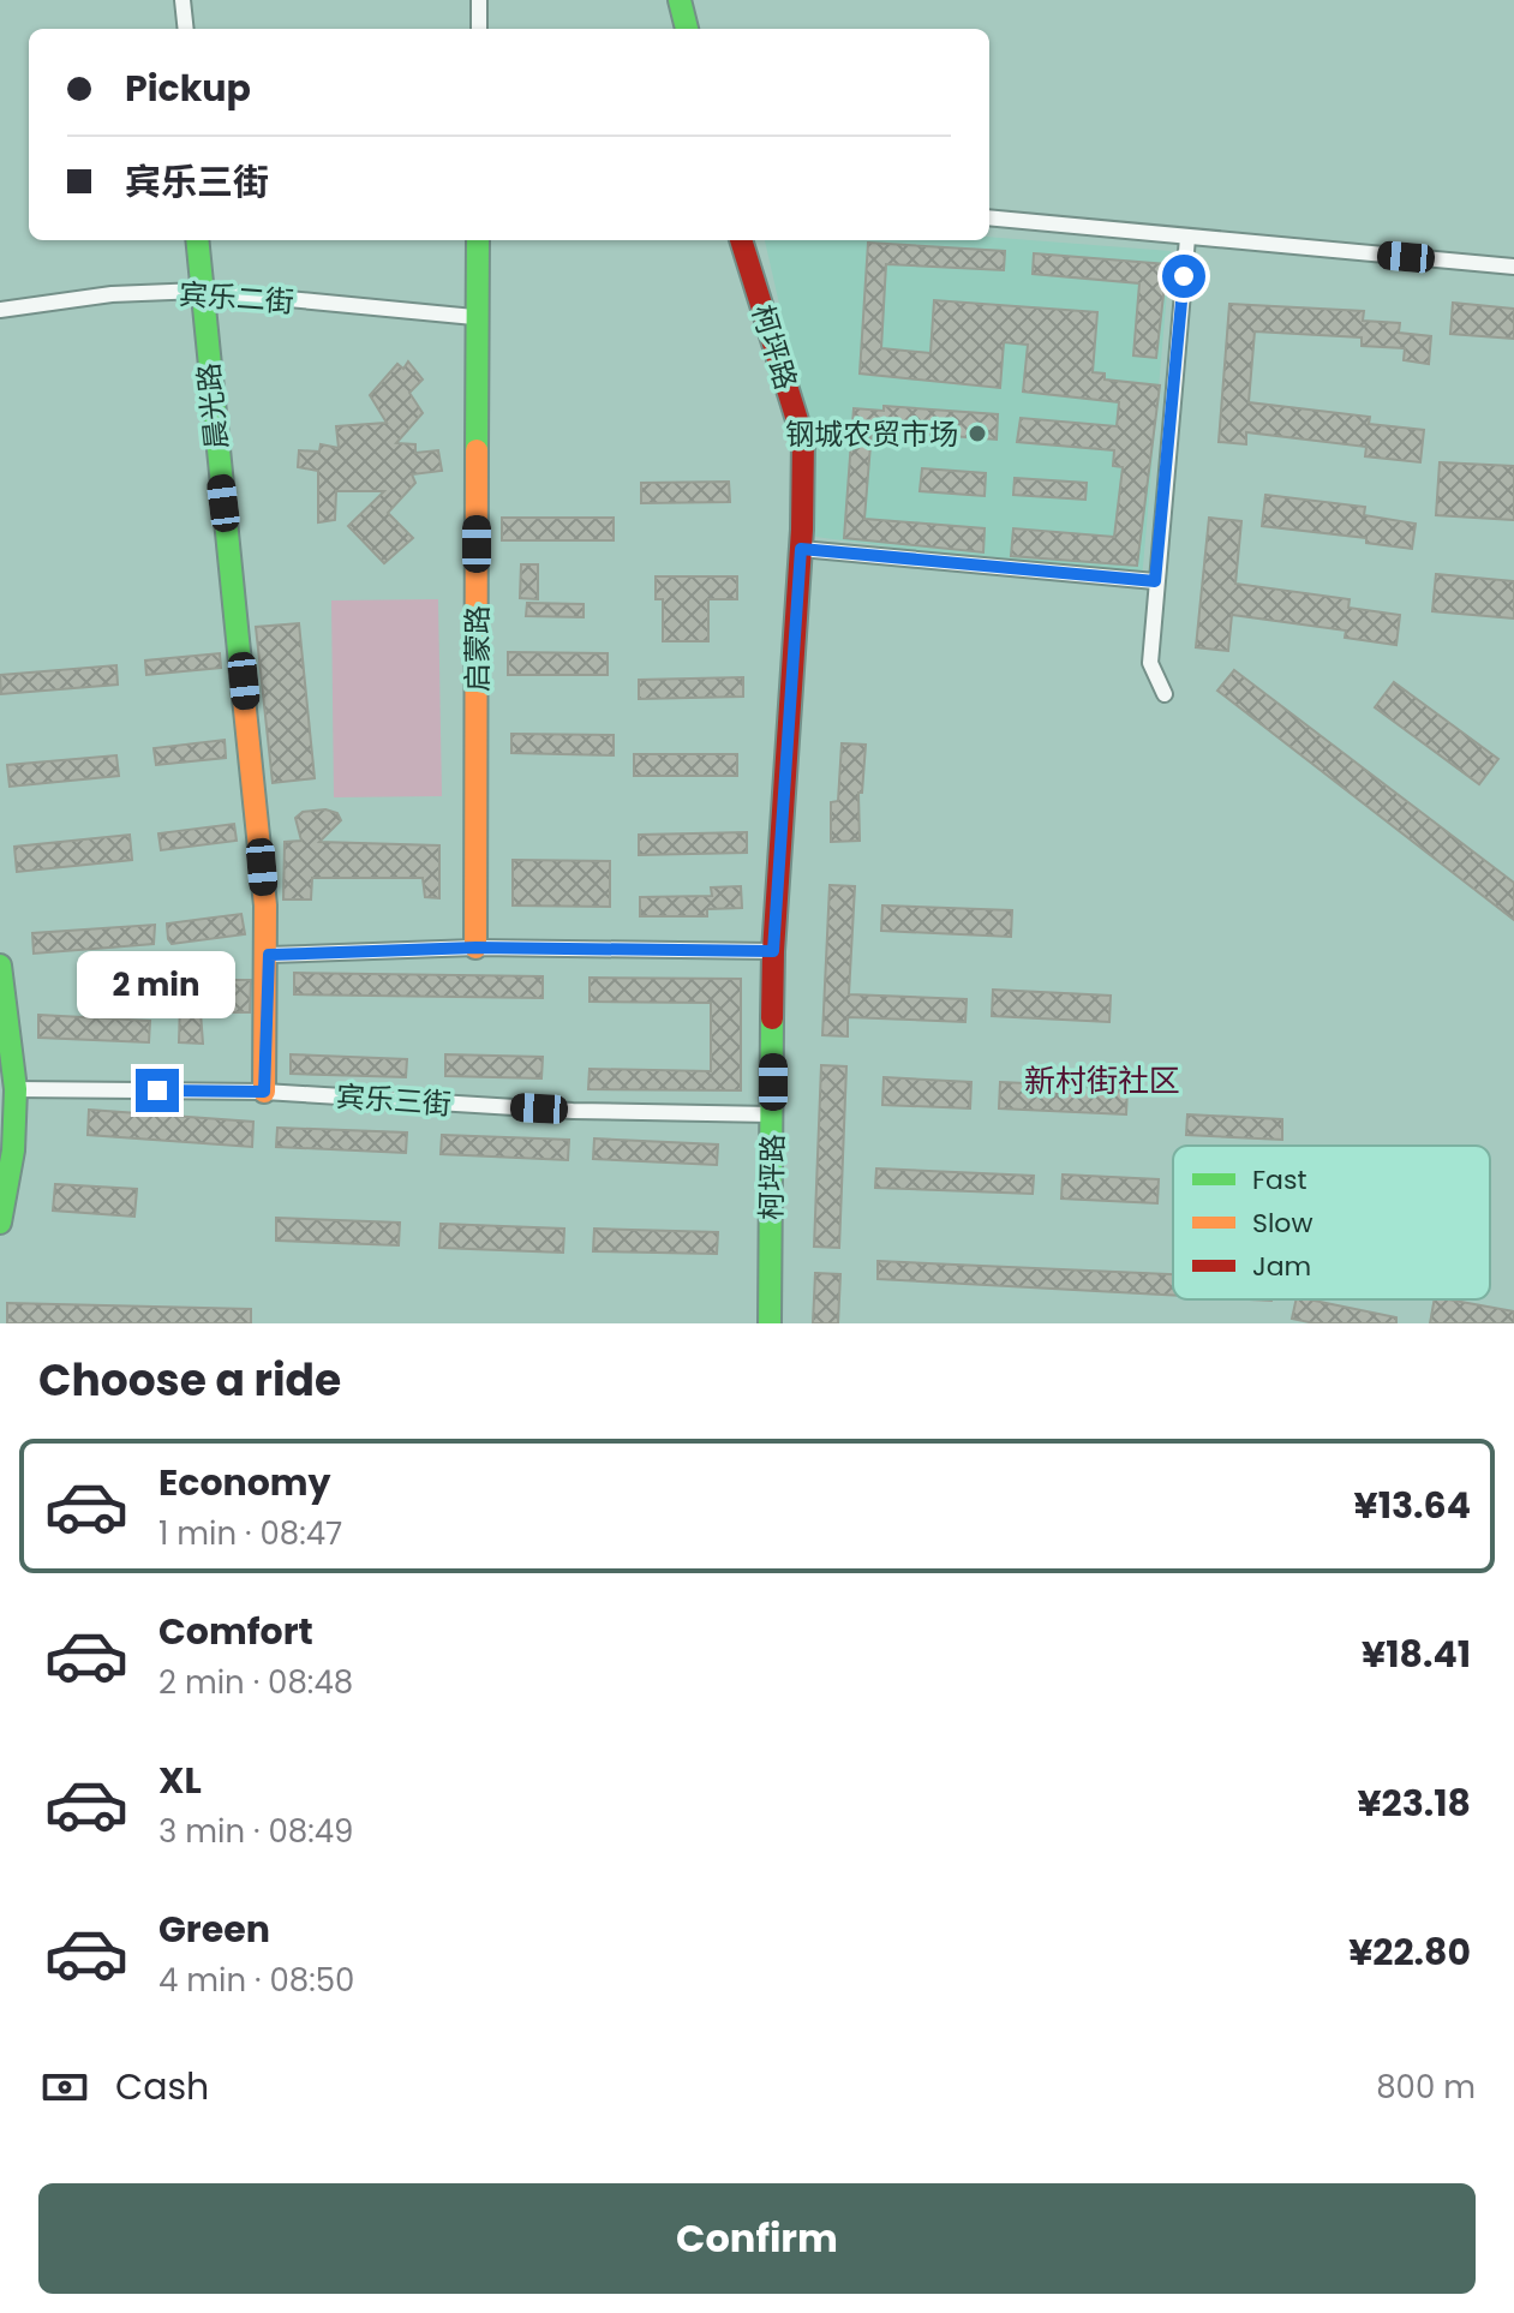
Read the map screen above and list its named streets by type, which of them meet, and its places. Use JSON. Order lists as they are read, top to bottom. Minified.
{"streets":{"street":["宾乐二街","柯坪路","晨光路","启蒙路","宾乐三街"]},"crossings":[["宾乐二街","晨光路"],["宾乐二街","启蒙路"],["柯坪路","宾乐三街"],["晨光路","宾乐三街"]],"districts":["新村街社区"],"places":["钢城农贸市场"],"legend":["Fast","Slow","Jam"],"page":{"banner":["Pickup","宾乐三街"],"bubble":"2 min","heading":"Choose a ride","list":[{"name":"Economy","note":"1 min · 08:47","value":"¥13.64"},{"name":"Comfort","note":"2 min · 08:48","value":"¥18.41"},{"name":"XL","note":"3 min · 08:49","value":"¥23.18"},{"name":"Green","note":"4 min · 08:50","value":"¥22.80"}],"pay":["Cash","800 m"],"buttons":"Confirm"}}
